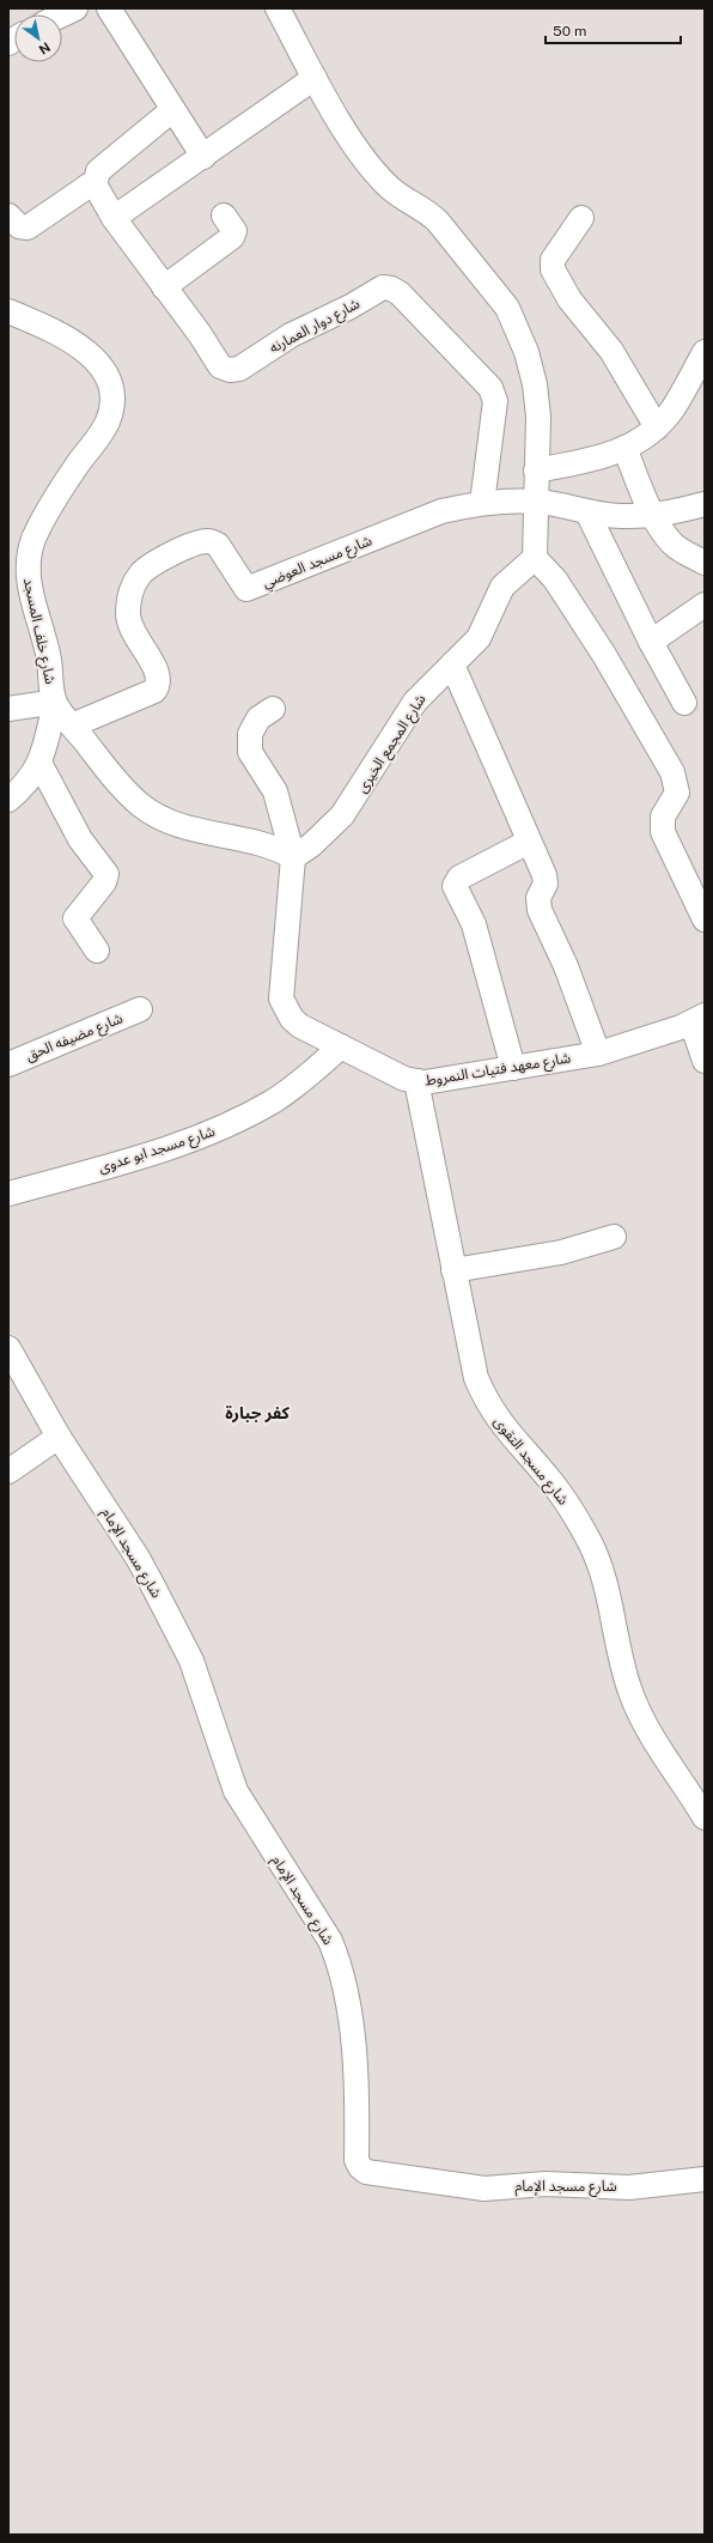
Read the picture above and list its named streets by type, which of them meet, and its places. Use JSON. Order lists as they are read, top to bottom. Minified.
{"streets":{"street":["شارع دوار العمارنه","شارع مسجد العوضي","شارع خلف المسجد","شارع المجمع الخيرى","شارع مضيفه الحق","شارع معهد فتيات النمروط","شارع مسجد ابو عدوى","شارع مسجد التقوى","شارع مسجد الإمام"]},"crossings":[["شارع دوار العمارنه","شارع مسجد العوضي"],["شارع مسجد العوضي","شارع خلف المسجد"],["شارع خلف المسجد","شارع المجمع الخيرى"],["شارع خلف المسجد","شارع معهد فتيات النمروط"],["شارع المجمع الخيرى","شارع معهد فتيات النمروط"],["شارع معهد فتيات النمروط","شارع مسجد ابو عدوى"],["شارع معهد فتيات النمروط","شارع مسجد التقوى"]],"districts":["كفر جبارة"],"scale_bar":"50 m","north":"bottom right"}
